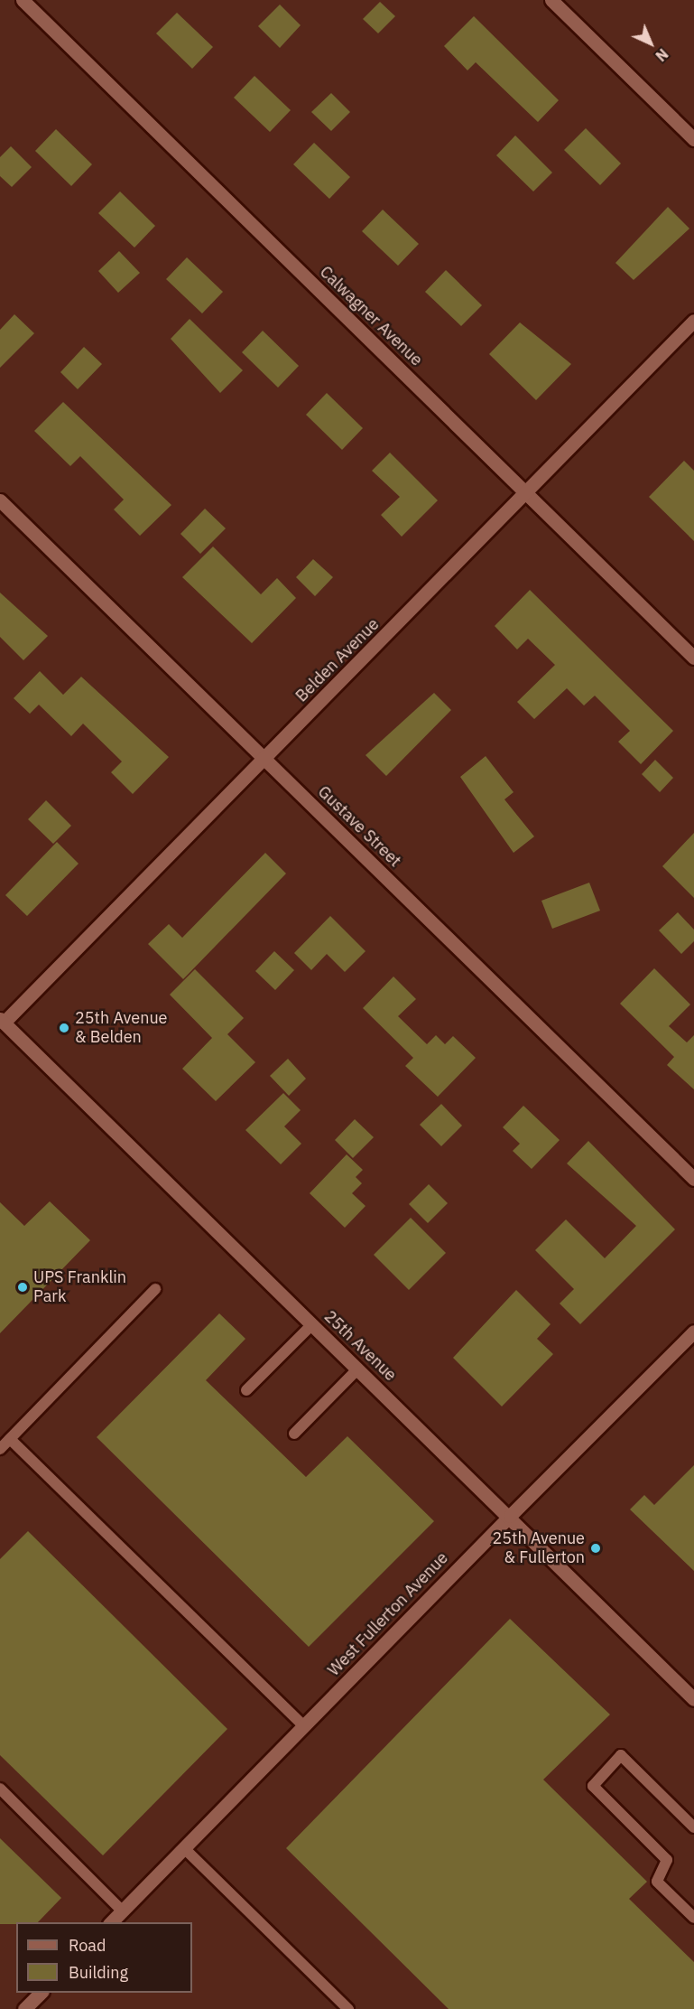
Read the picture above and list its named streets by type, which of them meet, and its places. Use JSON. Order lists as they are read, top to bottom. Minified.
{"streets":{"street":["Calwagner Avenue","Belden Avenue","Gustave Street","25th Avenue","West Fullerton Avenue"]},"crossings":[["Calwagner Avenue","Belden Avenue"],["Belden Avenue","Gustave Street"],["Belden Avenue","25th Avenue"],["25th Avenue","West Fullerton Avenue"]],"places":["25th Avenue & Belden","UPS Franklin Park","25th Avenue & Fullerton"],"legend":["Road","Building"],"north":"bottom right"}
